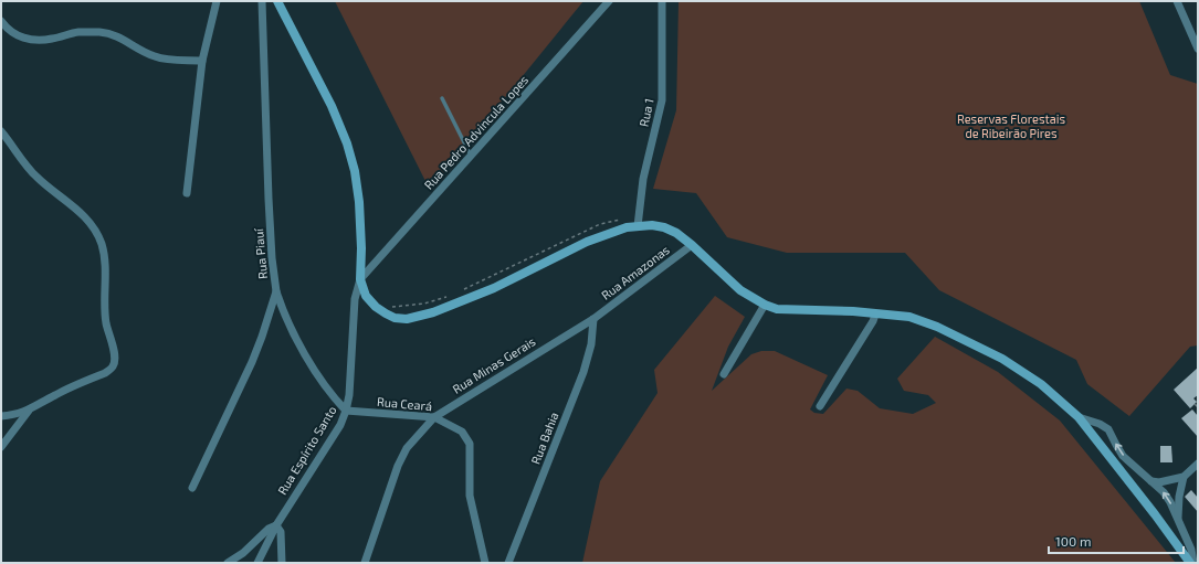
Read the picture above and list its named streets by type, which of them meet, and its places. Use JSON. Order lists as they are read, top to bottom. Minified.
{"streets":{"street":["Rua 1","Rua Pedro Advincula Lopes","Rua Piauí","Rua Amazonas","Rua Minas Gerais","Rua Ceará","Rua Bahia","Rua Espírito Santo"]},"crossings":[["Rua Pedro Advincula Lopes","Rua Espírito Santo"],["Rua Amazonas","Rua Minas Gerais"],["Rua Amazonas","Rua Bahia"],["Rua Minas Gerais","Rua Ceará"],["Rua Minas Gerais","Rua Bahia"],["Rua Ceará","Rua Espírito Santo"]],"parks":["Reservas Florestais de Ribeirão Pires"],"scale_bar":"100 m"}
